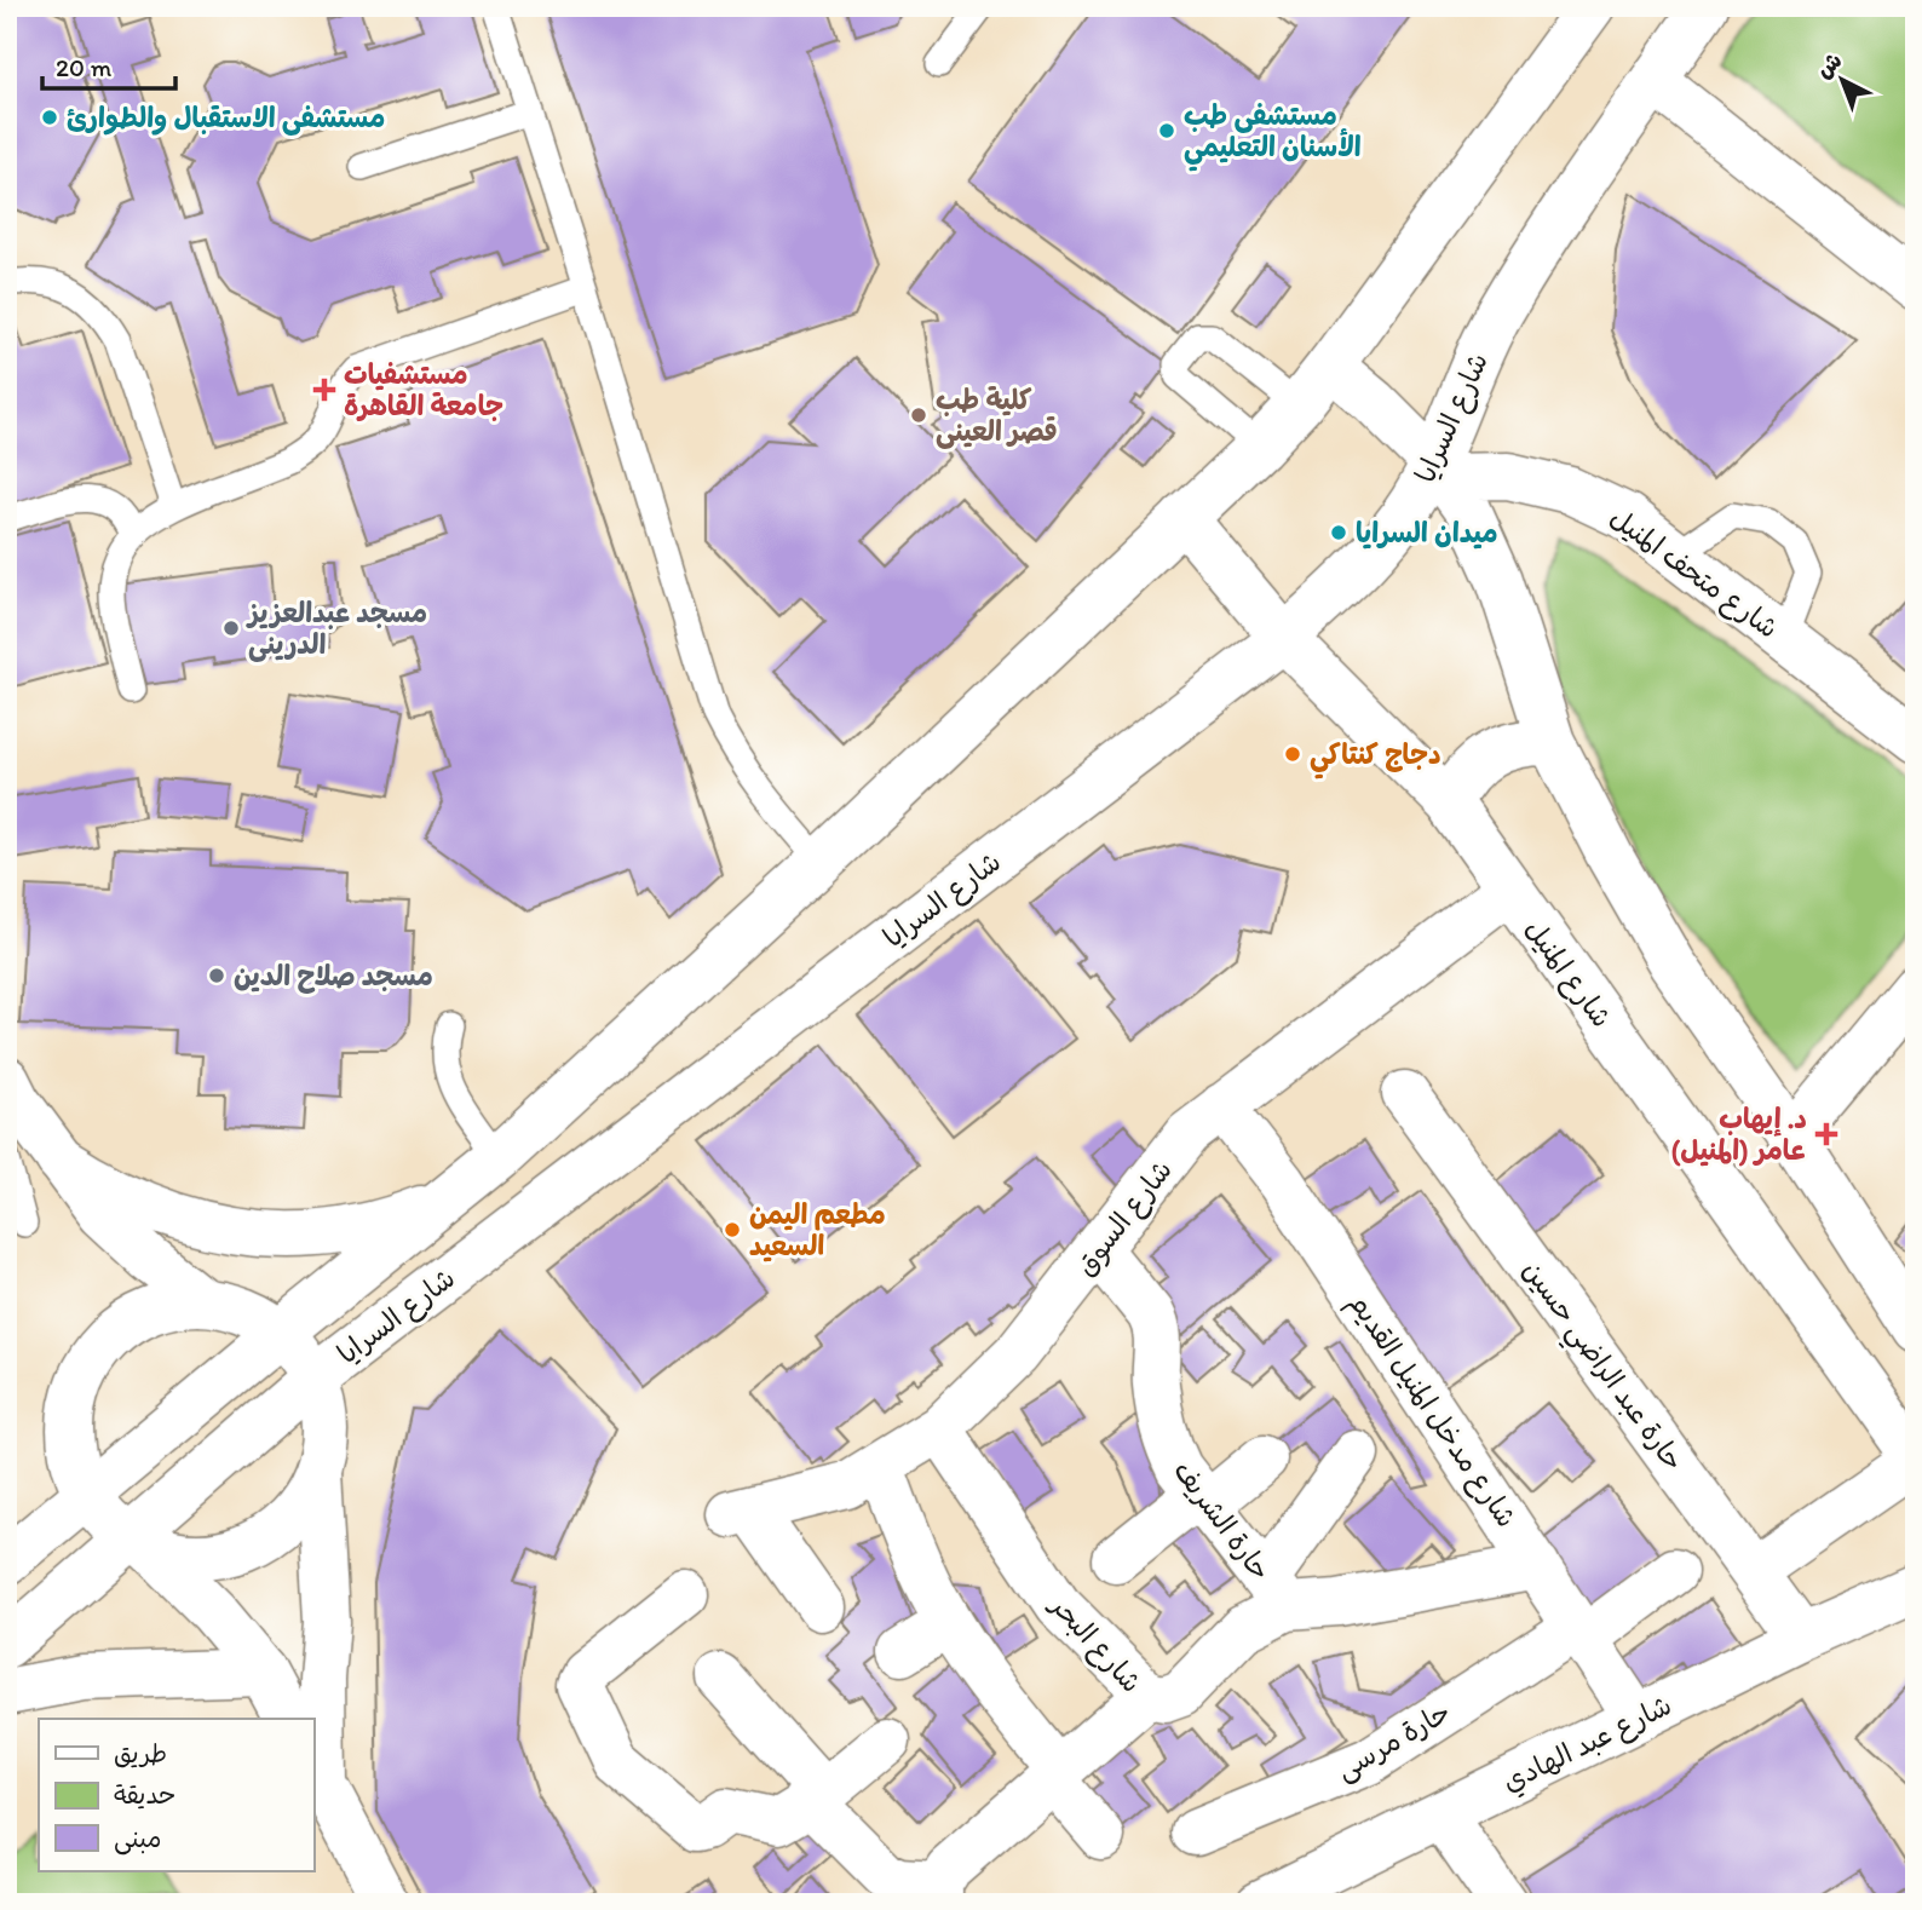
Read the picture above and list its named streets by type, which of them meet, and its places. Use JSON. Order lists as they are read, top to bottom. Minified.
{"streets":{"street":["شارع السرايا","شارع متحف المنيل","شارع المنيل","شارع السوق","حارة عبد الراضي حسين","شارع مدخل المنيل القديم","حارة الشريف","شارع البحر","حارة مرسى","شارع عبد الهادي"]},"crossings":[["شارع السرايا","شارع متحف المنيل"],["شارع السرايا","شارع المنيل"],["شارع المنيل","شارع السوق"],["شارع السوق","شارع مدخل المنيل القديم"],["شارع السوق","حارة الشريف"],["شارع السوق","شارع البحر"],["حارة عبد الراضي حسين","شارع عبد الهادي"],["شارع مدخل المنيل القديم","حارة مرسى"],["شارع مدخل المنيل القديم","شارع عبد الهادي"]],"places":{"other":["مستشفى الاستقبال والطوارئ","مستشفى طب الأسنان التعليمي","كلية طب قصر العينى","ميدان السرايا","مسجد عبدالعزيز الدرينى","دجاج كنتاكي","مسجد صلاح الدين","مطعم اليمن السعيد"],"health":["مستشفيات جامعة القاهرة","د. إيهاب عامر (المنيل)"]},"legend":["طريق","حديقة","مبنى"],"scale_bar":"20 m","north":"top left"}
